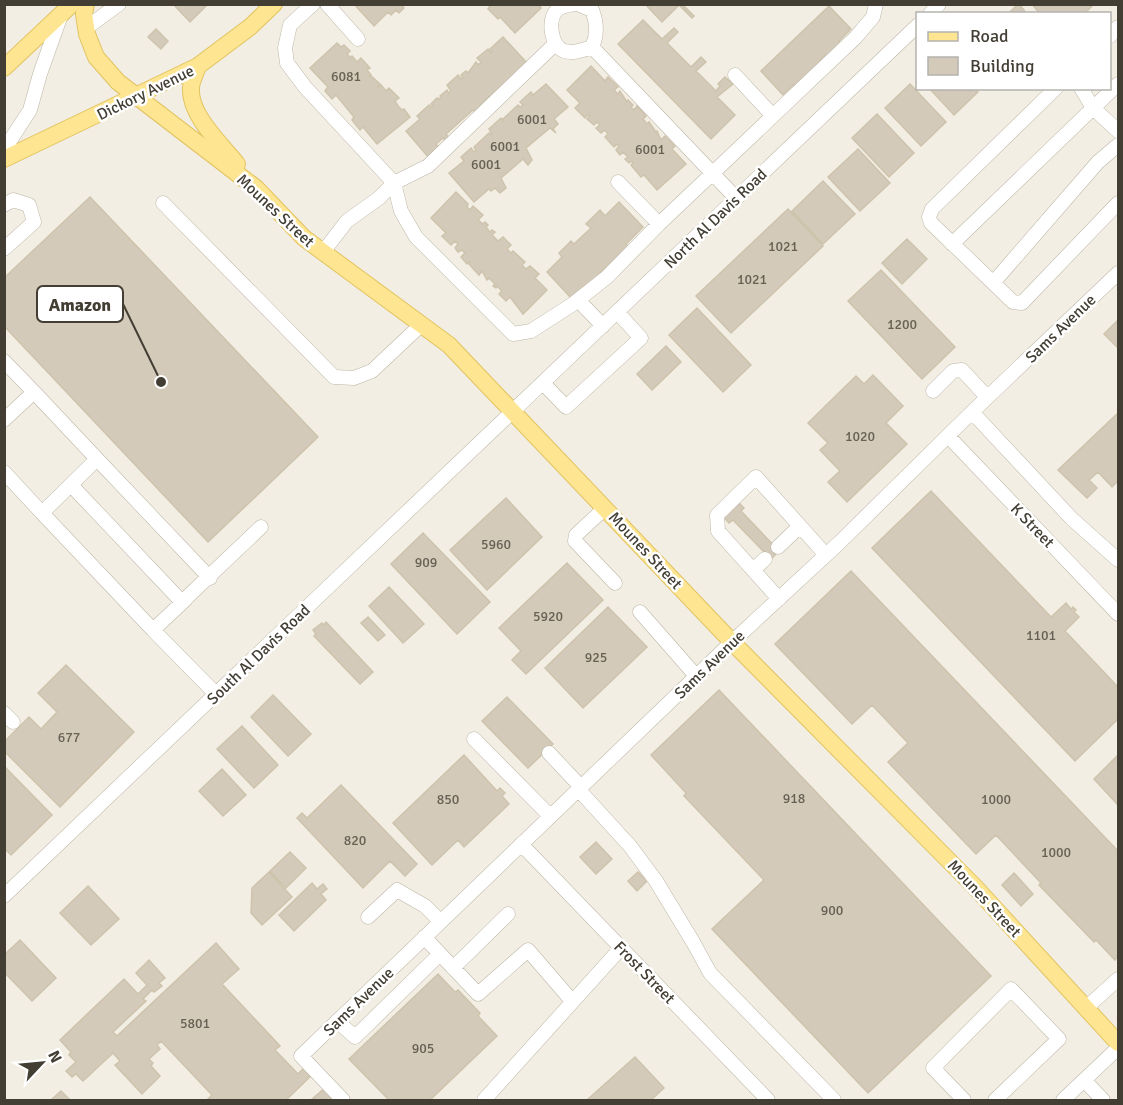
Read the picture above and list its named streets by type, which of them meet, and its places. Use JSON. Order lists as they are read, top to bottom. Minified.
{"streets":{"main road":["Dickory Avenue","Mounes Street"],"street":["North Al Davis Road","Sams Avenue","K Street","South Al Davis Road","Frost Street"]},"crossings":[["Dickory Avenue","Mounes Street"],["Mounes Street","North Al Davis Road"],["Mounes Street","Sams Avenue"],["Mounes Street","South Al Davis Road"],["North Al Davis Road","South Al Davis Road"],["Sams Avenue","K Street"],["Sams Avenue","Frost Street"]],"places":["Amazon"],"house_numbers":["6081","6001","6001","6001","6001","1021","1021","1200","1020","5960","909","5920","1101","925","677","918","850","1000","820","1000","900","5801","905"],"legend":["Road","Building"],"north":"top right"}
